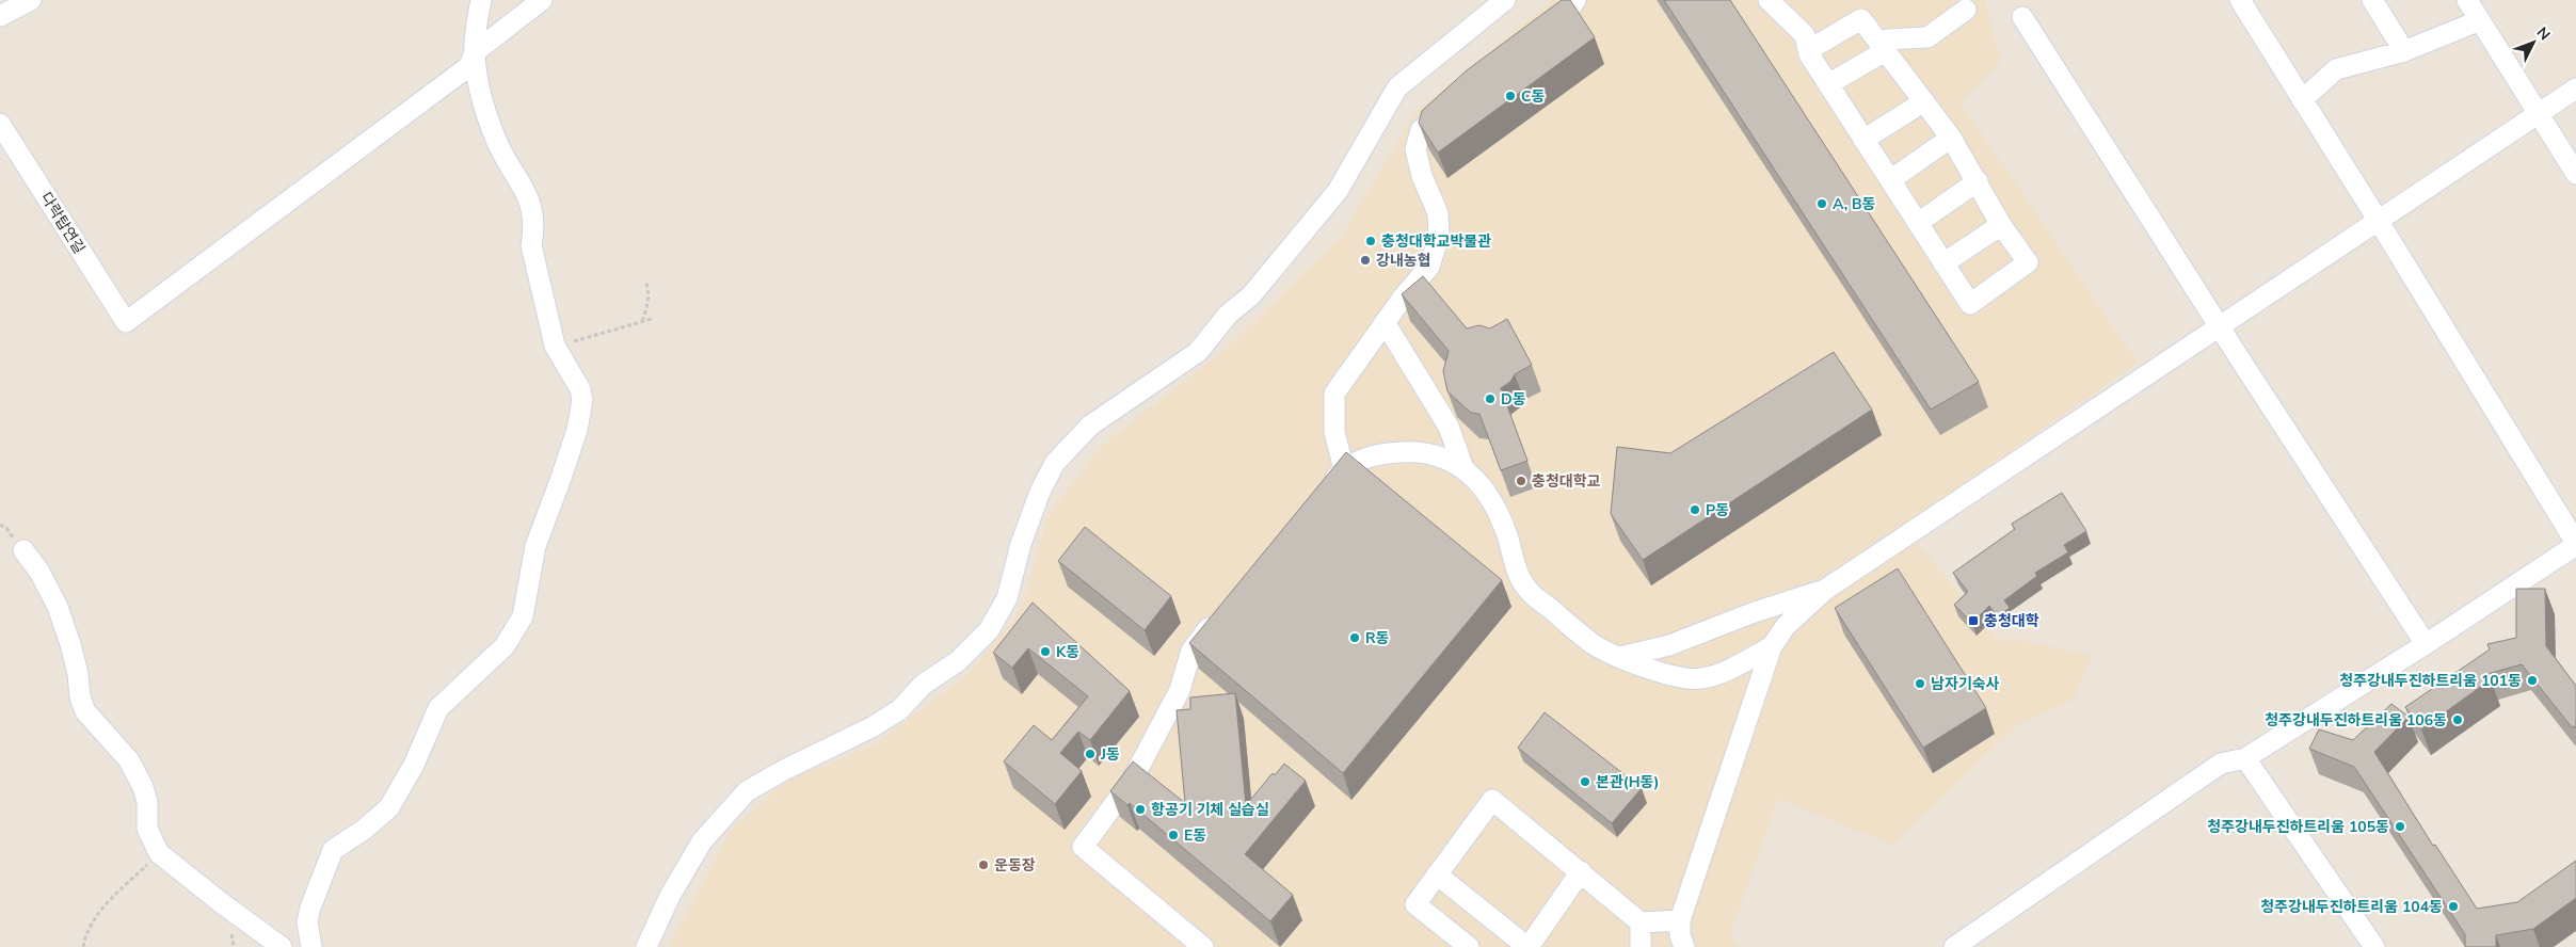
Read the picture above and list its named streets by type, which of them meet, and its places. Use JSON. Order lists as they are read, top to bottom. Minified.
{"streets":{"street":["다락탑연길"]},"places":{"other":["C동","A, B동","충청대학교박물관","강내농협","D동","충청대학교","P동","R동","K동","청주강내두진하트리움 101동","남자기숙사","청주강내두진하트리움 106동","J동","본관(H동)","항공기 기체 실습실","청주강내두진하트리움 105동","E동","운동장","청주강내두진하트리움 104동"],"transit":["충청대학"]},"north":"top right"}
